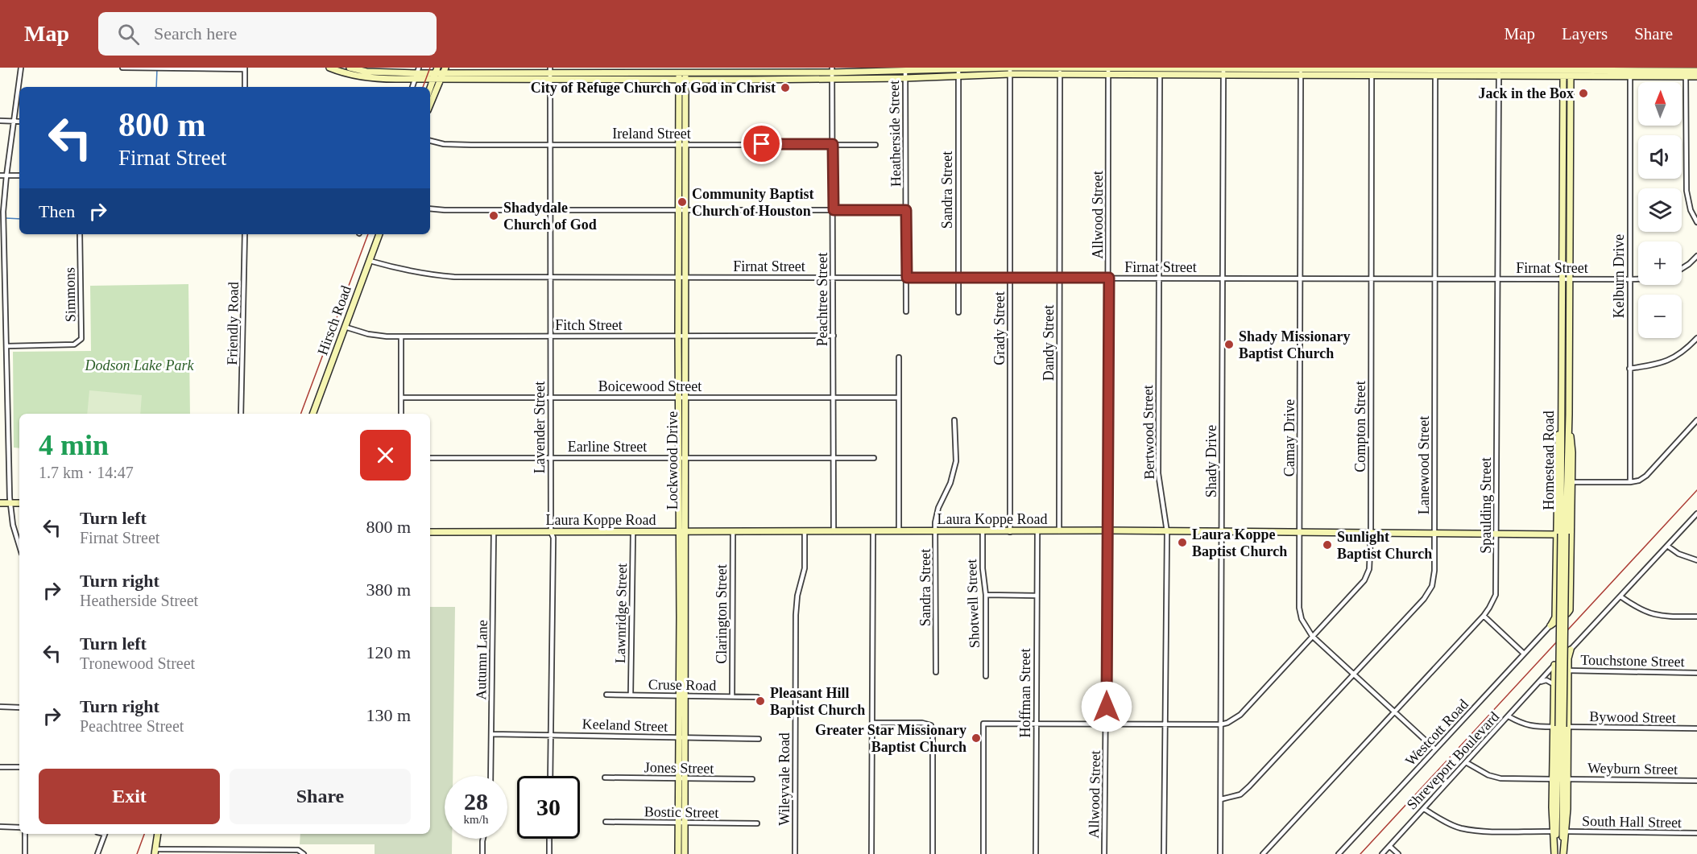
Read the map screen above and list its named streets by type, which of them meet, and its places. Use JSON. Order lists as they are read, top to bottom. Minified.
{"streets":{"main road":["Hirsch Road","Lockwood Drive","Homestead Road","Laura Koppe Road"],"street":["Ireland Street","Heatherside Street","Sandra Street","Allwood Street","Firnat Street","Kelburn Drive","Simmons","Peachtree Street","Friendly Road","Fitch Street","Grady Street","Dandy Street","Boicewood Street","Compton Street","Lavender Street","Bertwood Street","Camay Drive","Earline Street","Shady Drive","Lanewood Street","Spaulding Street","Shotwell Street","Lawnridge Street","Clarington Street","Autumn Lane","Touchstone Street","Cruse Road","Hoffman Street","Bywood Street","Keeland Street","Westcott Road","Shreveport Boulevard","Jones Street","Weyburn Street","Wileyvale Road","Bostic Street","South Hall Street"]},"crossings":[["Ireland Street","Peachtree Street"],["Ireland Street","Lavender Street"],["Ireland Street","Lockwood Drive"],["Heatherside Street","Firnat Street"],["Sandra Street","Firnat Street"],["Sandra Street","Laura Koppe Road"],["Allwood Street","Firnat Street"],["Allwood Street","Laura Koppe Road"],["Firnat Street","Kelburn Drive"],["Firnat Street","Peachtree Street"],["Firnat Street","Hirsch Road"],["Firnat Street","Grady Street"],["Firnat Street","Dandy Street"],["Firnat Street","Compton Street"],["Firnat Street","Lavender Street"],["Firnat Street","Bertwood Street"],["Firnat Street","Camay Drive"],["Firnat Street","Lockwood Drive"],["Firnat Street","Homestead Road"],["Firnat Street","Shady Drive"],["Firnat Street","Lanewood Street"],["Firnat Street","Spaulding Street"],["Peachtree Street","Fitch Street"],["Peachtree Street","Boicewood Street"],["Peachtree Street","Earline Street"],["Peachtree Street","Laura Koppe Road"],["Hirsch Road","Fitch Street"],["Fitch Street","Lavender Street"],["Fitch Street","Lockwood Drive"],["Grady Street","Laura Koppe Road"],["Dandy Street","Laura Koppe Road"],["Boicewood Street","Lavender Street"],["Boicewood Street","Lockwood Drive"],["Compton Street","Camay Drive"],["Compton Street","Shady Drive"],["Compton Street","Laura Koppe Road"],["Lavender Street","Earline Street"],["Lavender Street","Laura Koppe Road"],["Lavender Street","Keeland Street"],["Bertwood Street","Laura Koppe Road"],["Camay Drive","Lanewood Street"],["Camay Drive","Spaulding Street"],["Camay Drive","Laura Koppe Road"],["Camay Drive","Westcott Road"],["Earline Street","Lockwood Drive"],["Lockwood Drive","Laura Koppe Road"],["Lockwood Drive","Cruse Road"],["Lockwood Drive","Keeland Street"],["Lockwood Drive","Jones Street"],["Lockwood Drive","Bostic Street"],["Homestead Road","Laura Koppe Road"],["Homestead Road","Bywood Street"],["Shady Drive","Lanewood Street"],["Shady Drive","Laura Koppe Road"],["Lanewood Street","Laura Koppe Road"],["Spaulding Street","Laura Koppe Road"],["Laura Koppe Road","Shotwell Street"],["Laura Koppe Road","Lawnridge Street"],["Laura Koppe Road","Clarington Street"],["Laura Koppe Road","Autumn Lane"],["Laura Koppe Road","Hoffman Street"],["Laura Koppe Road","Wileyvale Road"],["Lawnridge Street","Cruse Road"],["Clarington Street","Cruse Road"],["Autumn Lane","Keeland Street"],["Bywood Street","Shreveport Boulevard"]],"parks":["Dodson Lake Park"],"places":["City of Refuge Church of God in Christ","Jack in the Box","Community Baptist Church of Houston","Shadydale Church of God","Shady Missionary Baptist Church","Laura Koppe Baptist Church","Sunlight Baptist Church","Pleasant Hill Baptist Church","Greater Star Missionary Baptist Church"],"north":"top","page":{"header":"Map","search":"Search here","nav":["Map","Layers","Share"],"map_buttons":["+","−"],"turn":["800 m","Firnat Street"],"then":"Then","heading":["4 min","1.7 km · 14:47"],"list":[{"name":"Turn left","note":"Firnat Street","value":"800 m"},{"name":"Turn right","note":"Heatherside Street","value":"380 m"},{"name":"Turn left","note":"Tronewood Street","value":"120 m"},{"name":"Turn right","note":"Peachtree Street","value":"130 m"}],"buttons":["Exit","Share"],"speed":"28 km/h","limit":"30"}}
